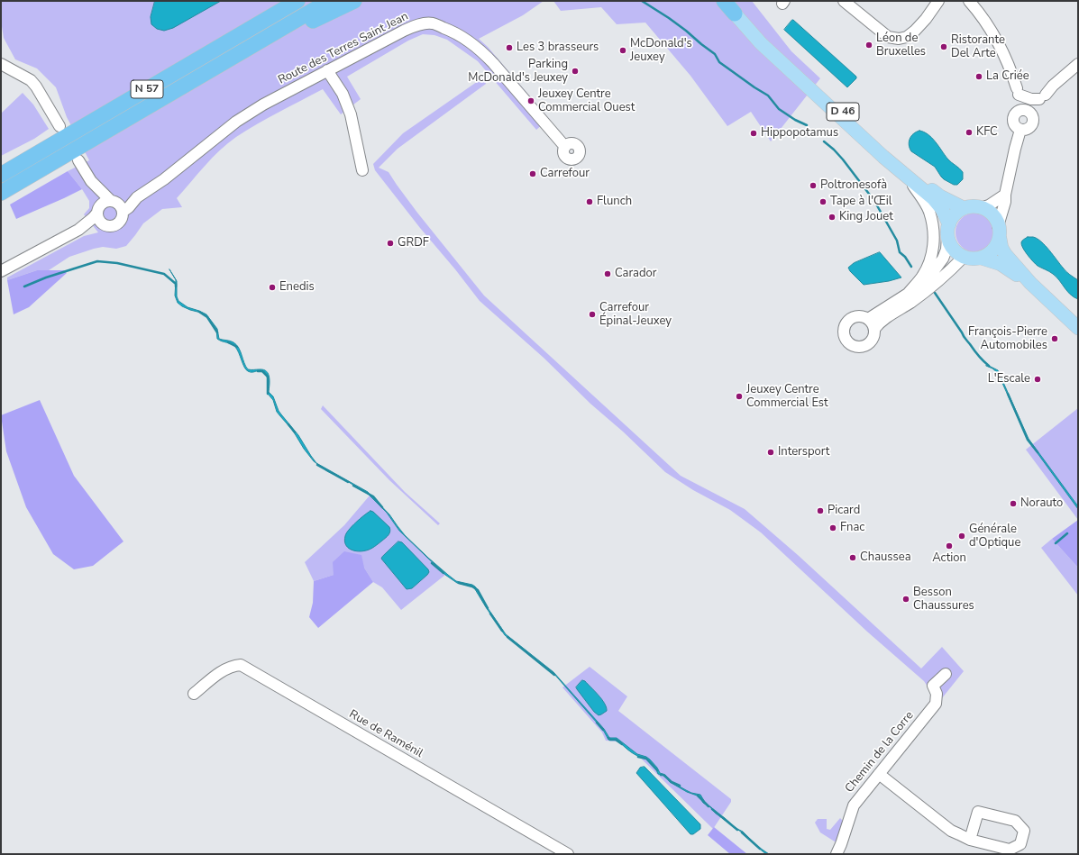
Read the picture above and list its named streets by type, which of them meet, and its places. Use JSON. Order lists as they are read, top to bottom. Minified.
{"streets":{"highway":["N 57"],"main road":["D 46"],"street":["Route des Terres Saint Jean","Rue de Raménil","Chemin de la Corre"]},"places":["Léon de Bruxelles","Ristorante Del Arte","Les 3 brasseurs","McDonald's Jeuxey","Parking McDonald's Jeuxey","La Criée","Jeuxey Centre Commercial Ouest","KFC","Hippopotamus","Carrefour","Poltronesofà","Flunch","Tape à l'Œil","King Jouet","GRDF","Carador","Enedis","Carrefour Épinal-Jeuxey","François-Pierre Automobiles","L'Escale","Jeuxey Centre Commercial Est","Intersport","Norauto","Picard","Fnac","Générale d'Optique","Action","Chaussea","Besson Chaussures"]}
